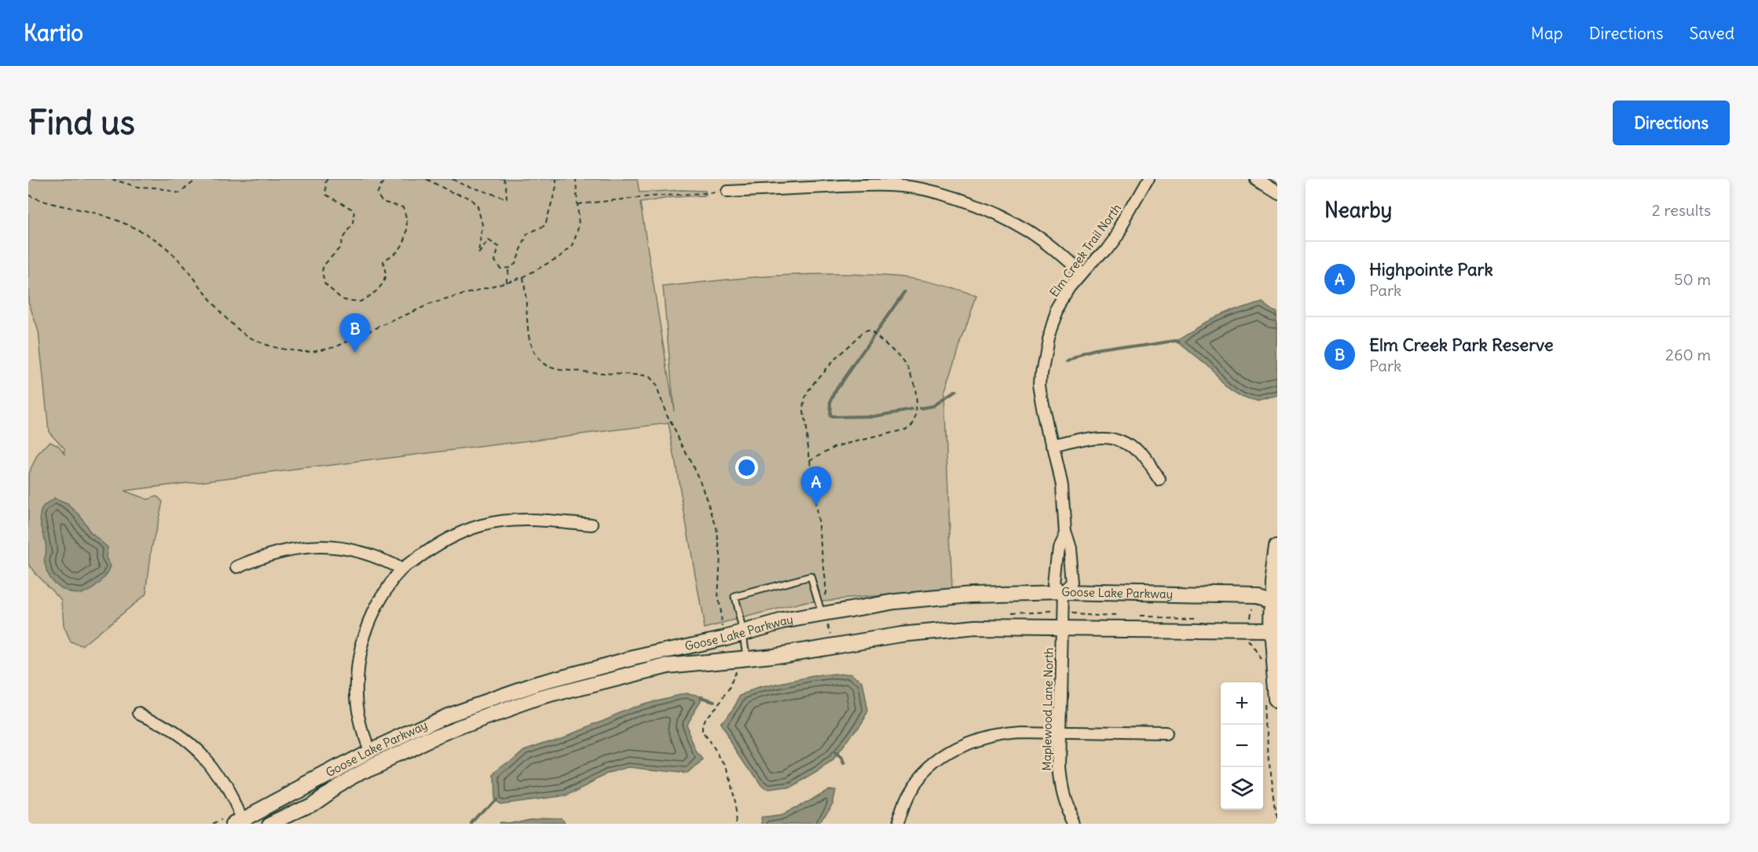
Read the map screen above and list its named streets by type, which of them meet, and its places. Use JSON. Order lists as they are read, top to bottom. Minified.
{"streets":{"street":["Elm Creek Trail North","Goose Lake Parkway","Maplewood Lane North"]},"crossings":[["Elm Creek Trail North","Goose Lake Parkway"],["Elm Creek Trail North","Maplewood Lane North"],["Goose Lake Parkway","Maplewood Lane North"]],"page":{"header":"Kartio","nav":["Map","Directions","Saved"],"buttons":"Directions","title":"Find us","heading":["Nearby","2 results"],"list":[{"mark":"A","name":"Highpointe Park","note":"Park","value":"50 m"},{"mark":"B","name":"Elm Creek Park Reserve","note":"Park","value":"260 m"}],"pins":["B","A"],"map_buttons":["+","−"]}}
